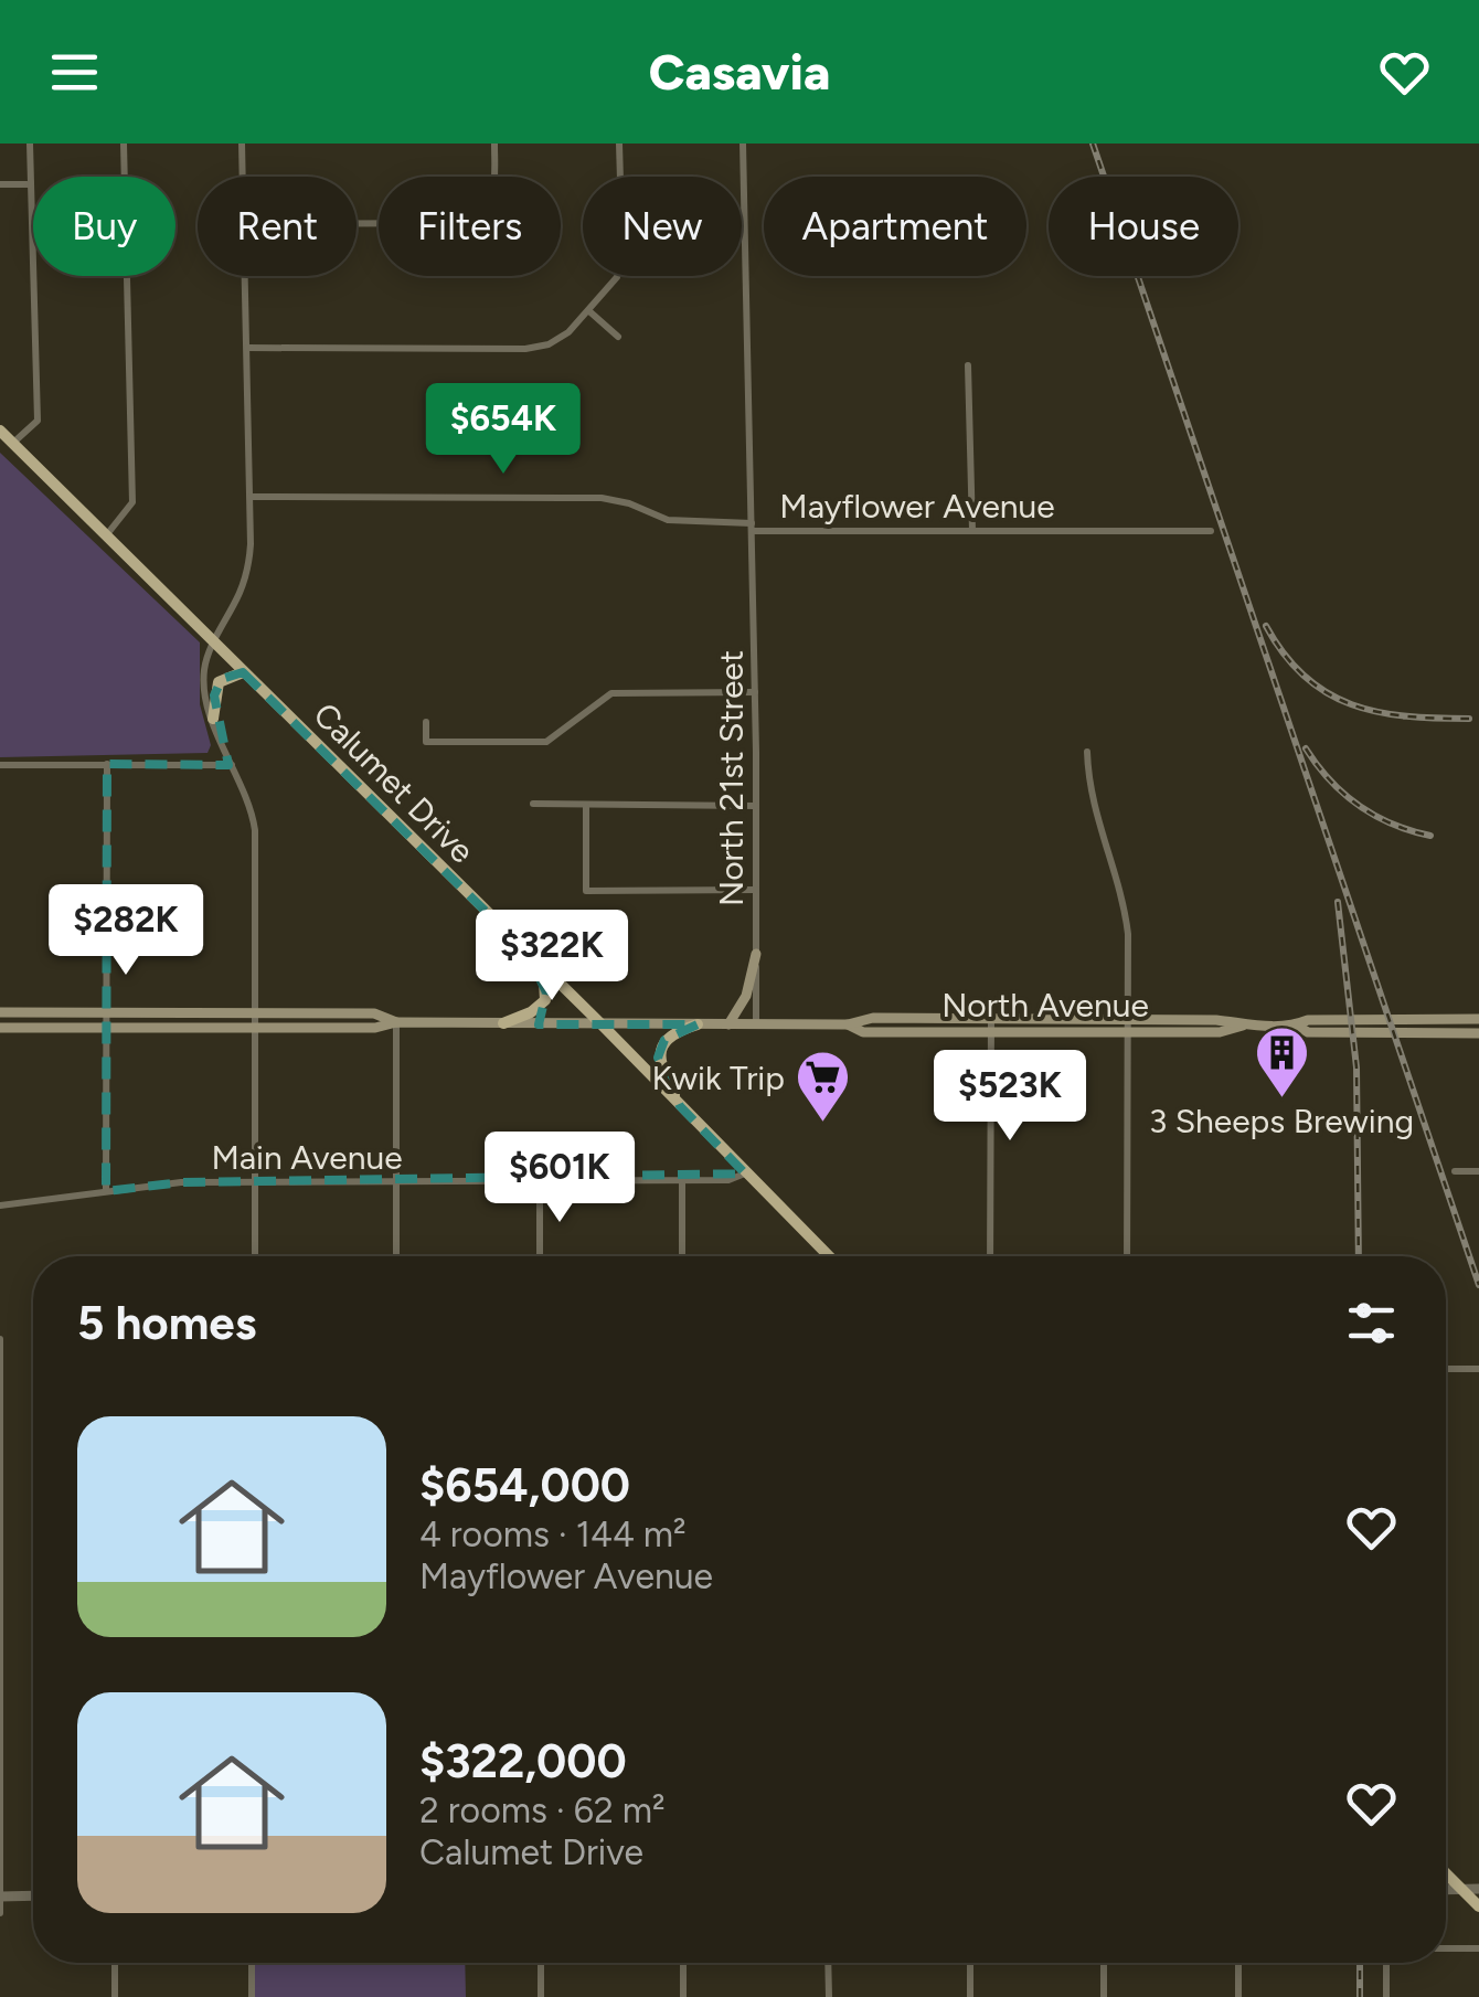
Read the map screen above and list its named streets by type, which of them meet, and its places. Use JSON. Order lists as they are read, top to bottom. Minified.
{"streets":{"main road":["Calumet Drive","North Avenue"],"street":["Mayflower Avenue","North 21st Street","Main Avenue"]},"crossings":[["Mayflower Avenue","North 21st Street"],["North 21st Street","North Avenue"],["Calumet Drive","North Avenue"],["Calumet Drive","Main Avenue"]],"places":{"building":["3 Sheeps Brewing"],"supermarket":["Kwik Trip"]},"page":{"header":"Casavia","chip":["Buy","Rent","Filters","New","Apartment","House"],"price":["$654K","$282K","$322K","$523K","$601K"],"heading":"5 homes","list":[{"name":"$654,000","note":"4 rooms · 144 m² · Mayflower Avenue"},{"name":"$322,000","note":"2 rooms · 62 m² · Calumet Drive"}]}}
